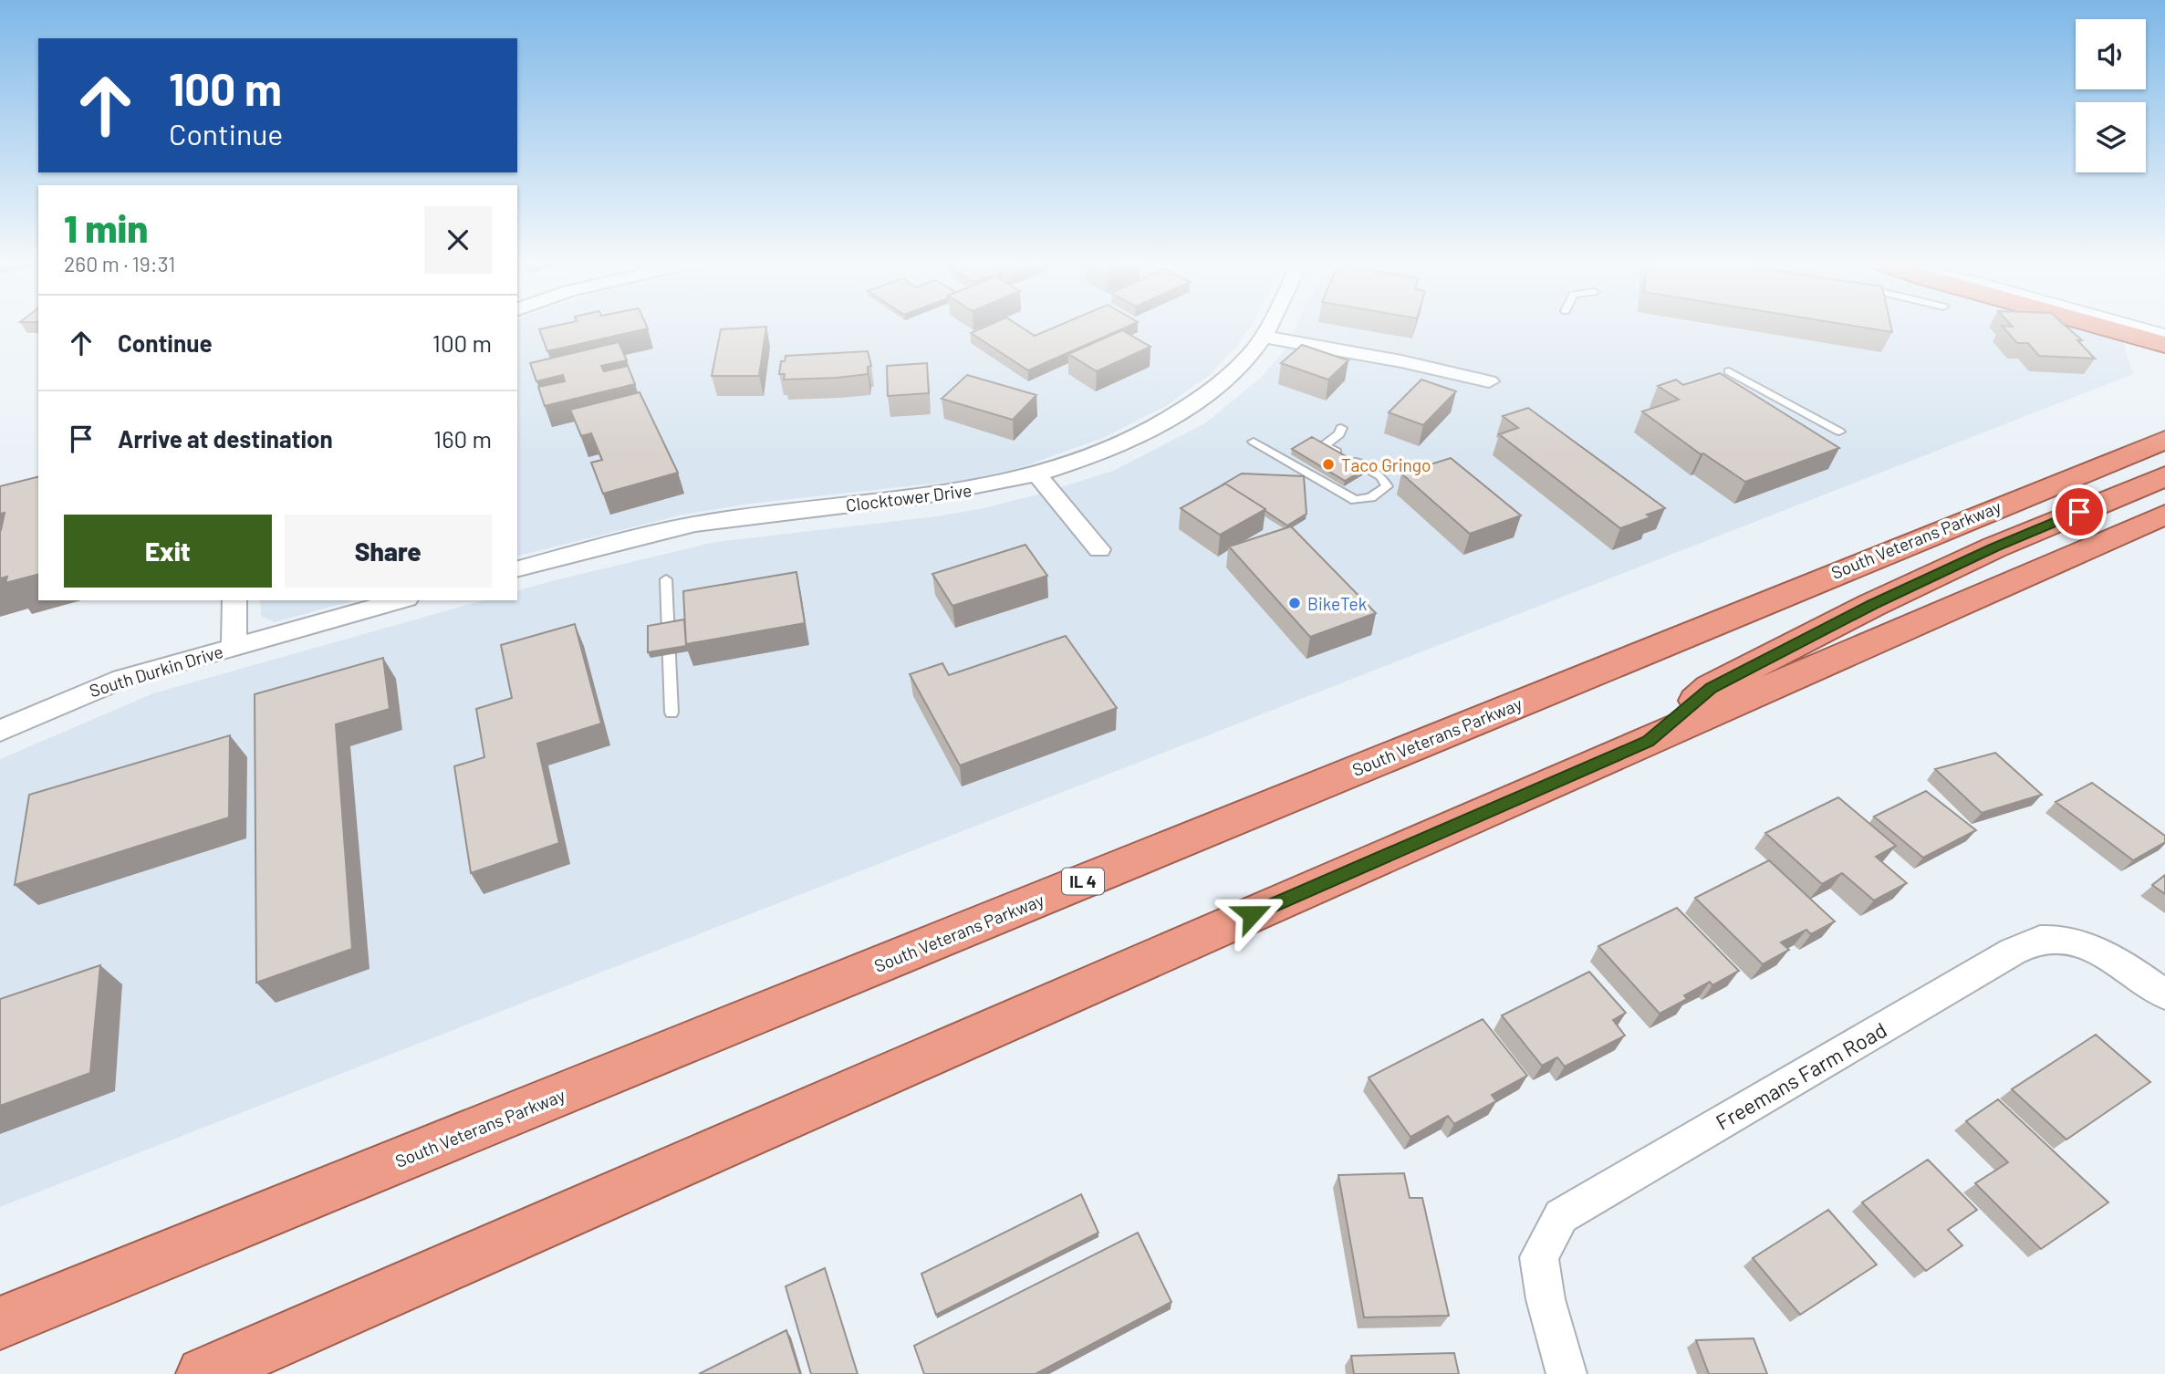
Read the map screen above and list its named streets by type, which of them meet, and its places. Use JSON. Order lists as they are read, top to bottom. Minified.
{"streets":{"highway":["South Veterans Parkway","IL 4"],"street":["Clocktower Drive","South Durkin Drive","Freemans Farm Road"]},"places":["Taco Gringo","BikeTek"],"page":{"turn":["100 m","Continue"],"heading":["1 min","260 m · 19:31"],"list":[{"name":"Continue","value":"100 m"},{"name":"Arrive at destination","value":"160 m"}],"buttons":["Exit","Share"]}}
